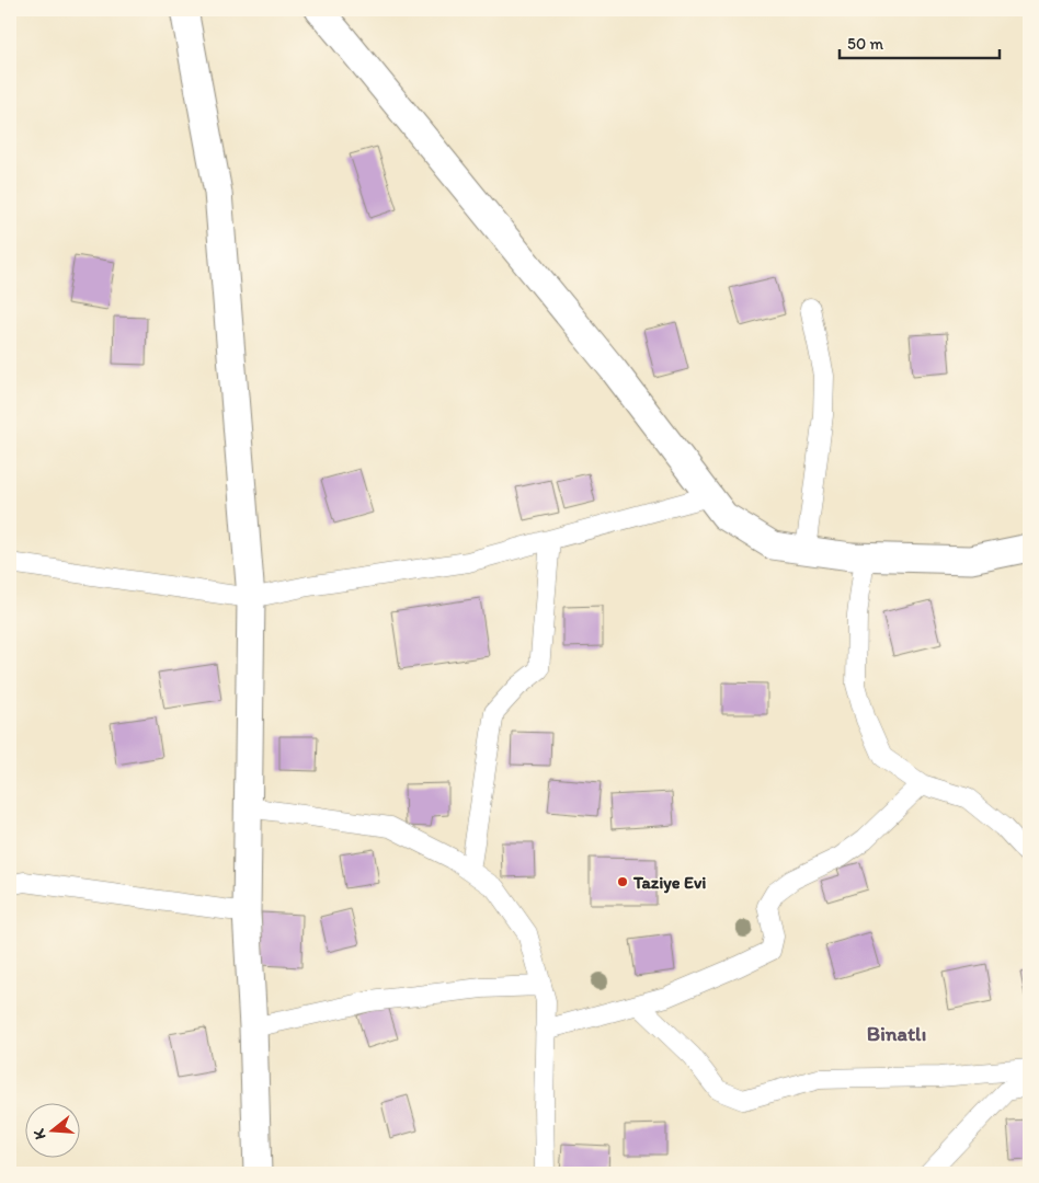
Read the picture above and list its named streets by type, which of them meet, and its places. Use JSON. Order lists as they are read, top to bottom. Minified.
{"districts":["Binatlı"],"places":["Taziye Evi"],"scale_bar":"50 m","north":"left"}
